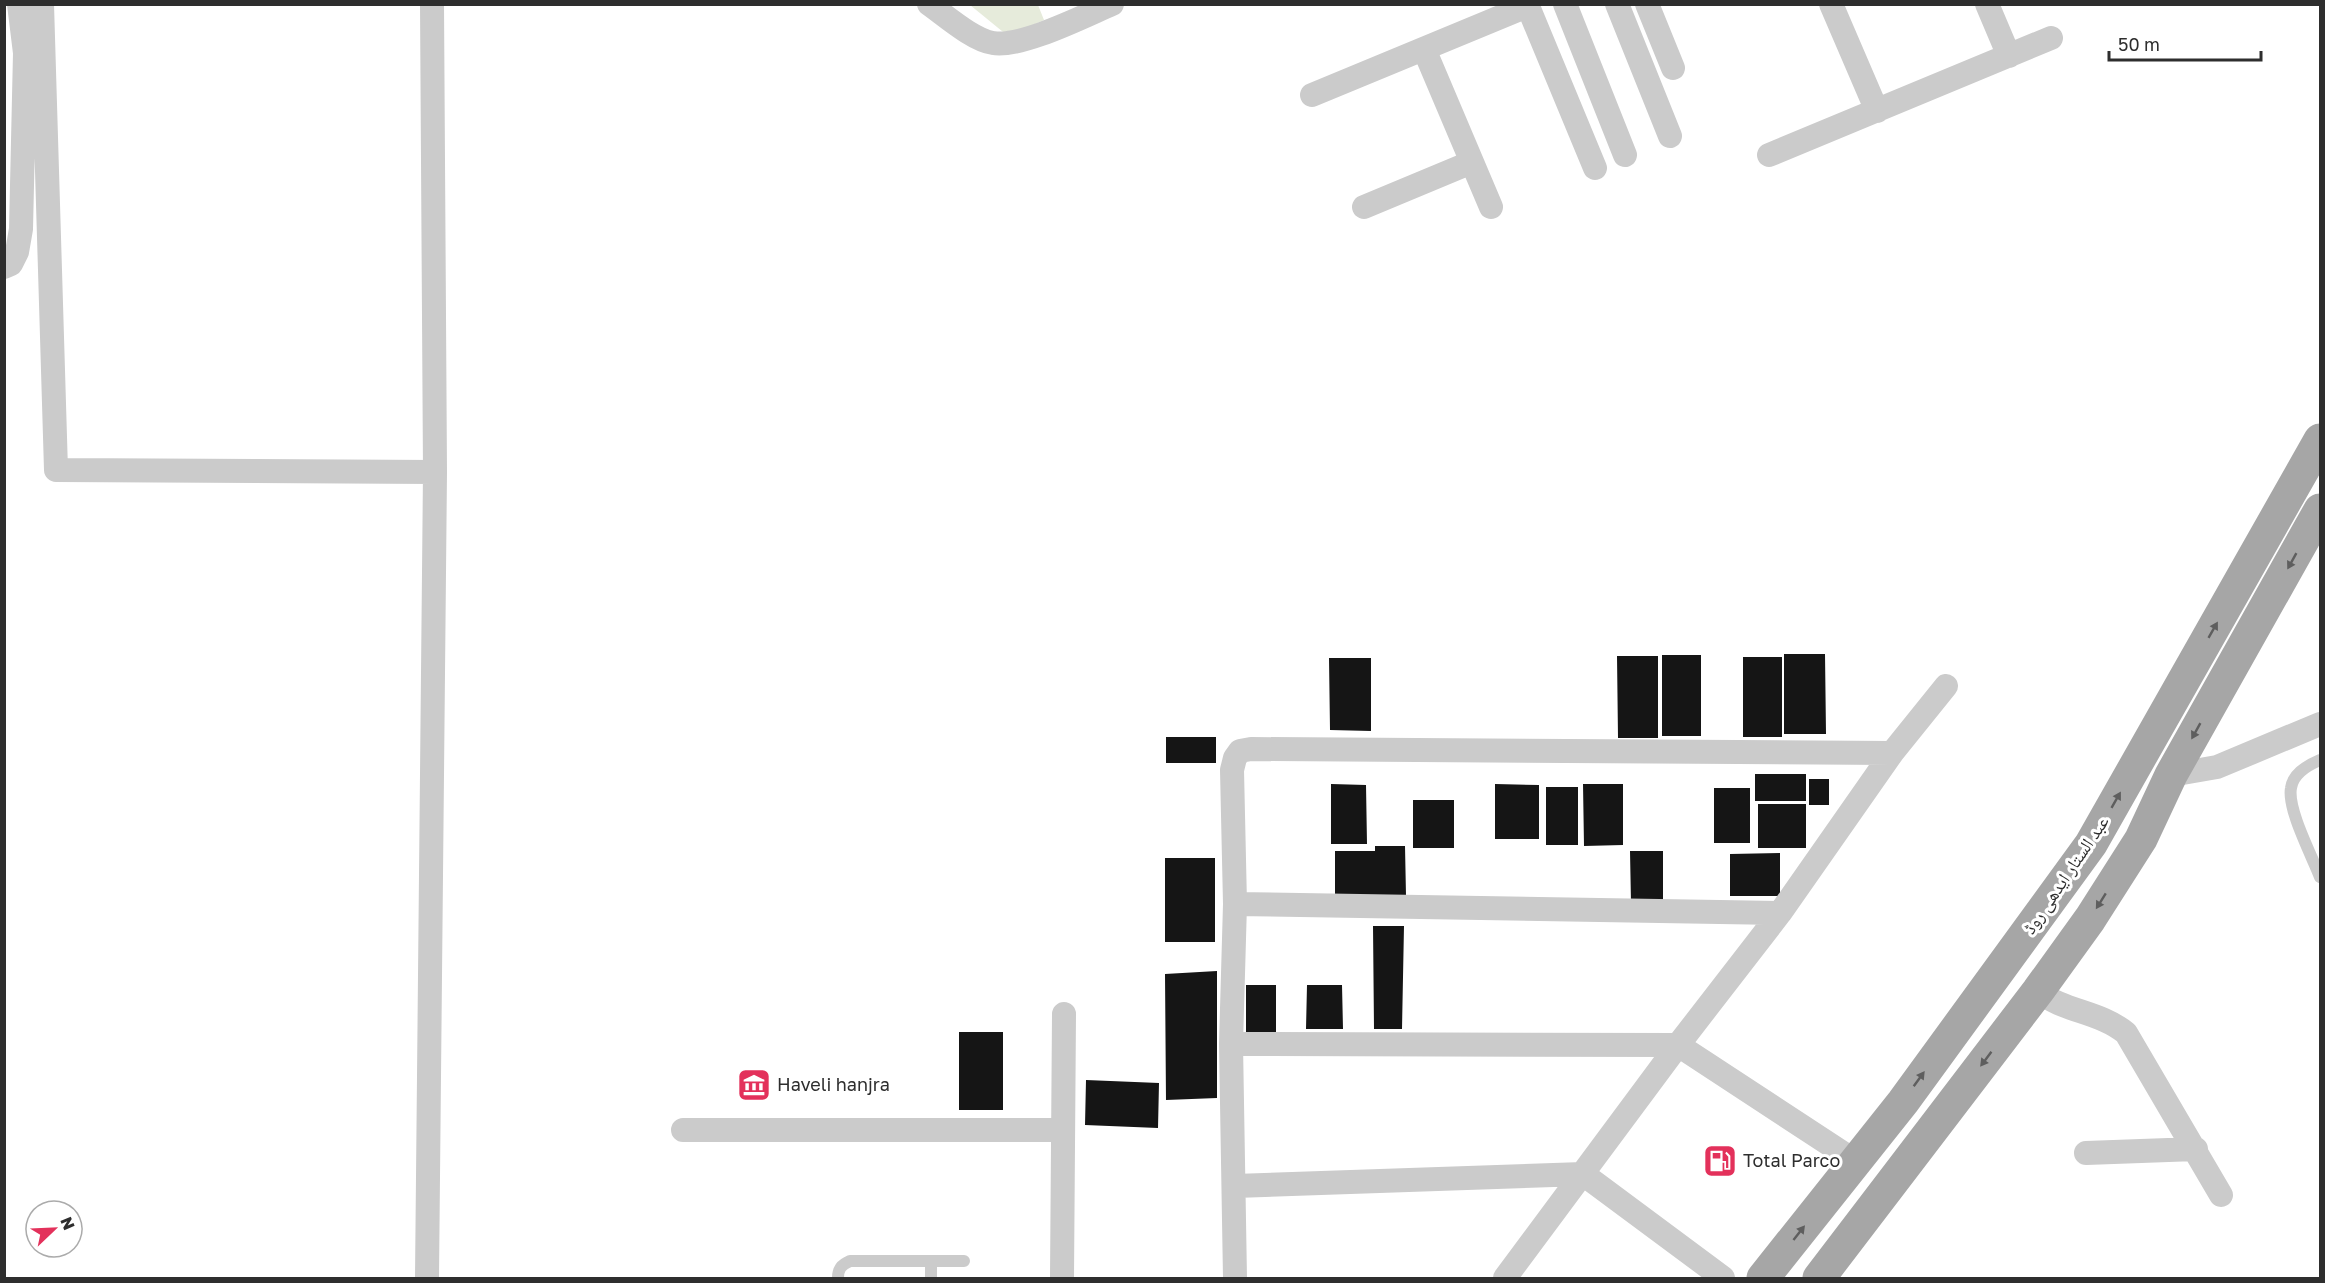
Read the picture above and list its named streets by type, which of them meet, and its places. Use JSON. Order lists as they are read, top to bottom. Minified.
{"streets":{"main road":["عبد الستار ایدھی روڈ"]},"places":{"museum":["Haveli hanjra"],"fuel station":["Total Parco"]},"scale_bar":"50 m","north":"top right"}
